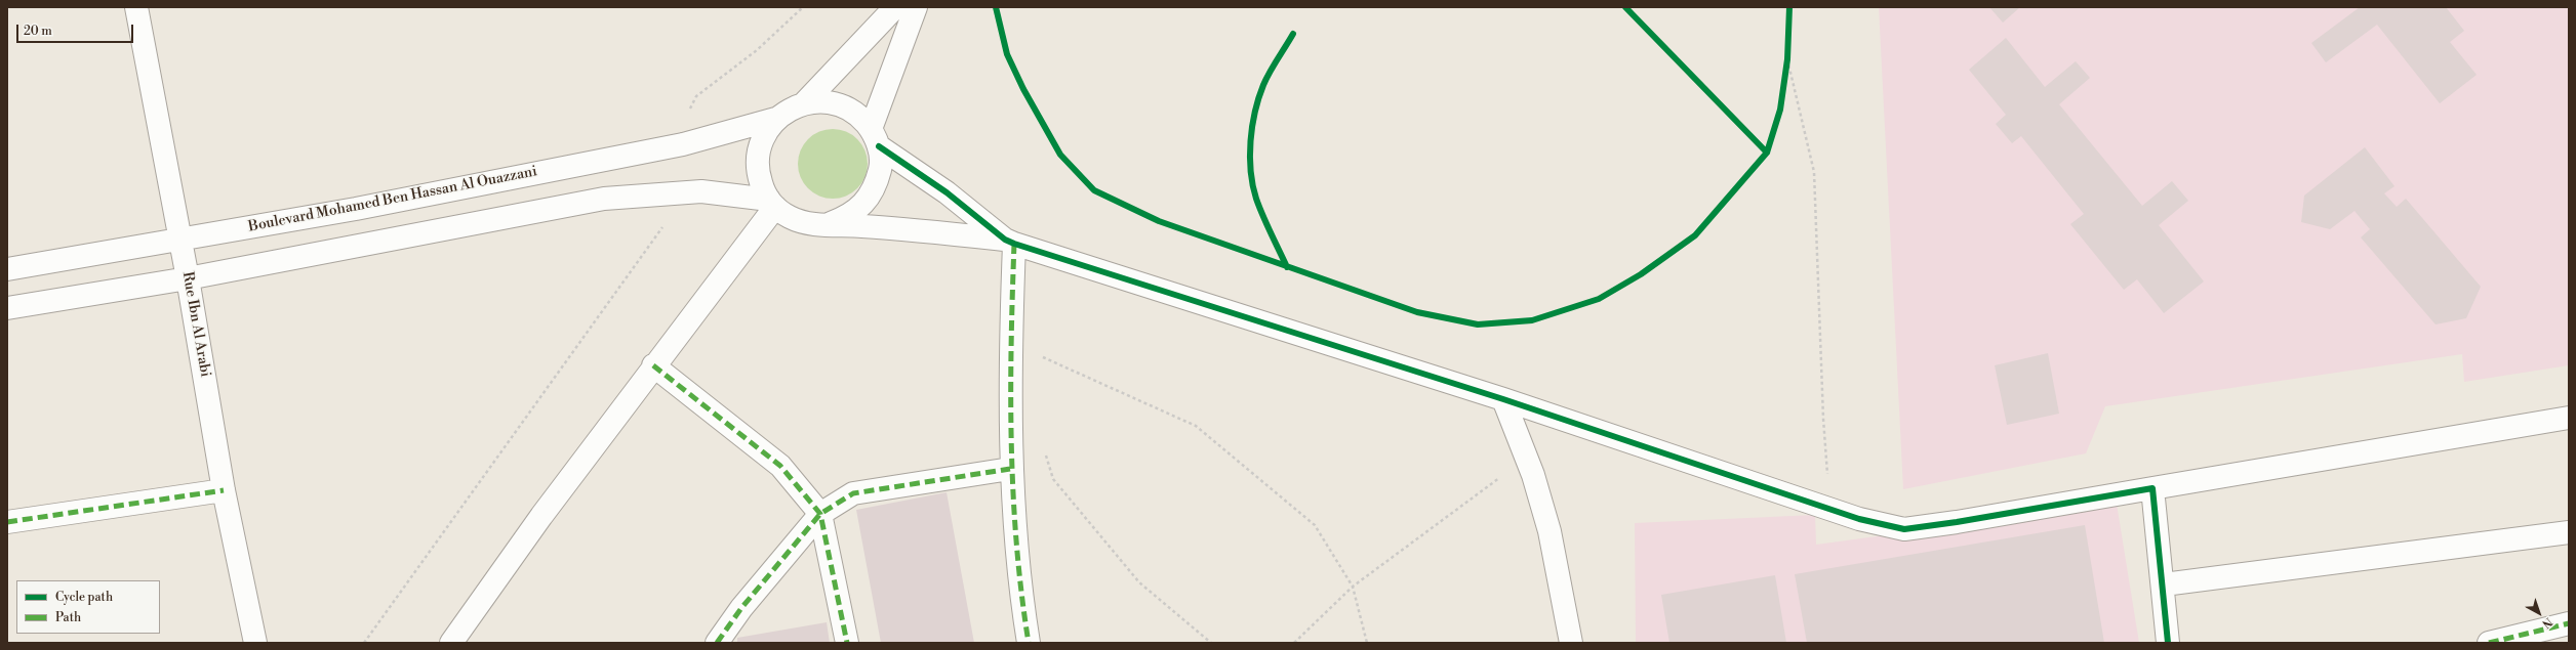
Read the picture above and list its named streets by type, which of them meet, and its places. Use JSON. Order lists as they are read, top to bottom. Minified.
{"streets":{"street":["Boulevard Mohamed Ben Hassan Al Ouazzani","Rue Ibn Al Arabi"]},"crossings":[["Boulevard Mohamed Ben Hassan Al Ouazzani","Rue Ibn Al Arabi"]],"legend":["Cycle path","Path"],"scale_bar":"20 m","north":"bottom right"}
